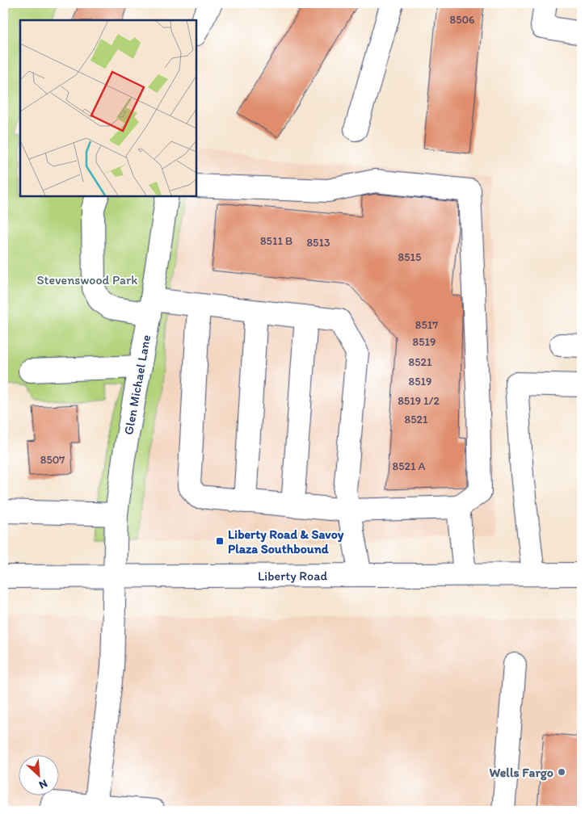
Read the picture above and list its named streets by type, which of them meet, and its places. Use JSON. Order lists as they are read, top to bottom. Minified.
{"streets":{"street":["Glen Michael Lane","Liberty Road"]},"crossings":[["Glen Michael Lane","Liberty Road"]],"parks":["Stevenswood Park"],"places":{"transit":["Liberty Road & Savoy Plaza Southbound"],"other":["Wells Fargo"]},"house_numbers":["8506","8511 B","8513","8515","8517","8519","8521","8519","8519 1/2","8521","8507","8521 A"],"north":"bottom right"}
